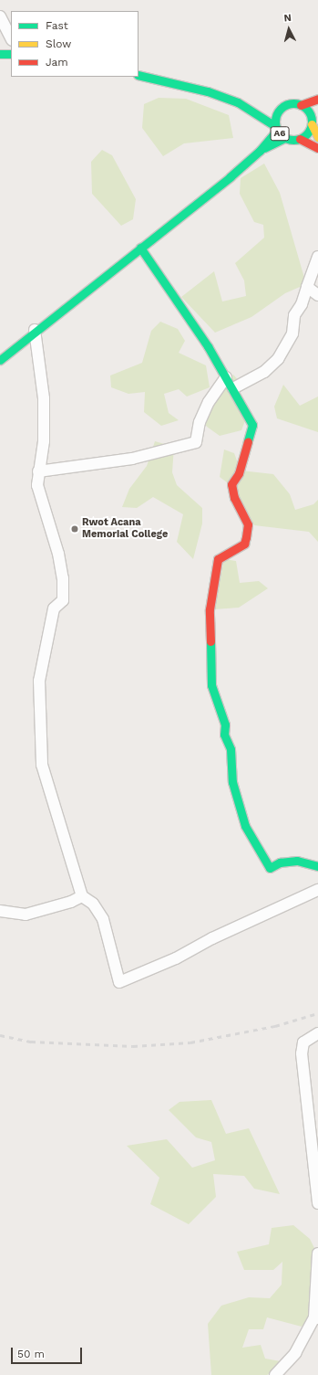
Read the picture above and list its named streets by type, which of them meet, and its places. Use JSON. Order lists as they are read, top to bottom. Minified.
{"streets":{"street":["A6"]},"places":["Rwot Acana Memorial College"],"legend":["Fast","Slow","Jam"],"scale_bar":"50 m","north":"top"}
